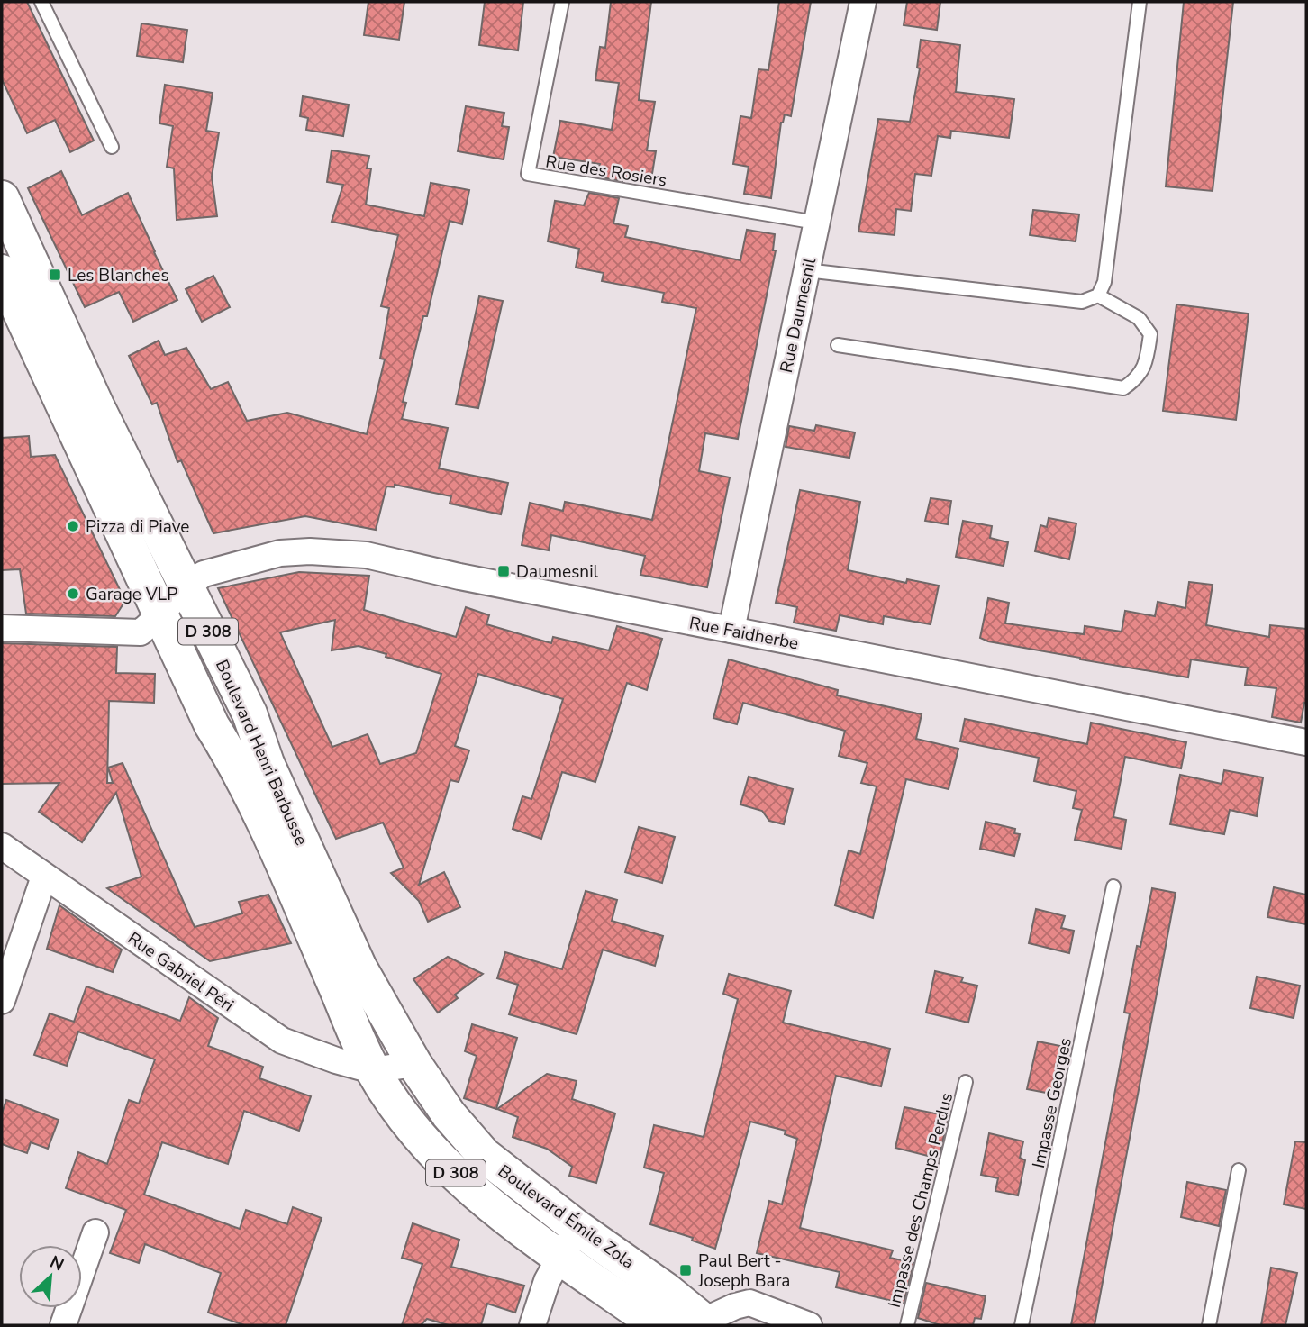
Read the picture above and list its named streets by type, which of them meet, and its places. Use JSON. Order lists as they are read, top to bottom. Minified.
{"streets":{"main road":["D 308","Boulevard Henri Barbusse","Boulevard Émile Zola"],"street":["Rue Daumesnil","Rue Faidherbe","Rue Gabriel Péri"],"lane":["Rue des Rosiers","Impasse Georges","Impasse des Champs Perdus"]},"crossings":[["Rue des Rosiers","Rue Daumesnil"],["Rue Daumesnil","Rue Faidherbe"],["Rue Faidherbe","Boulevard Henri Barbusse"],["Boulevard Henri Barbusse","Rue Gabriel Péri"],["Boulevard Henri Barbusse","Boulevard Émile Zola"],["Rue Gabriel Péri","Boulevard Émile Zola"]],"places":{"transit":["Les Blanches","Daumesnil","Paul Bert - Joseph Bara"],"other":["Pizza di Piave","Garage VLP"]},"north":"top right"}
